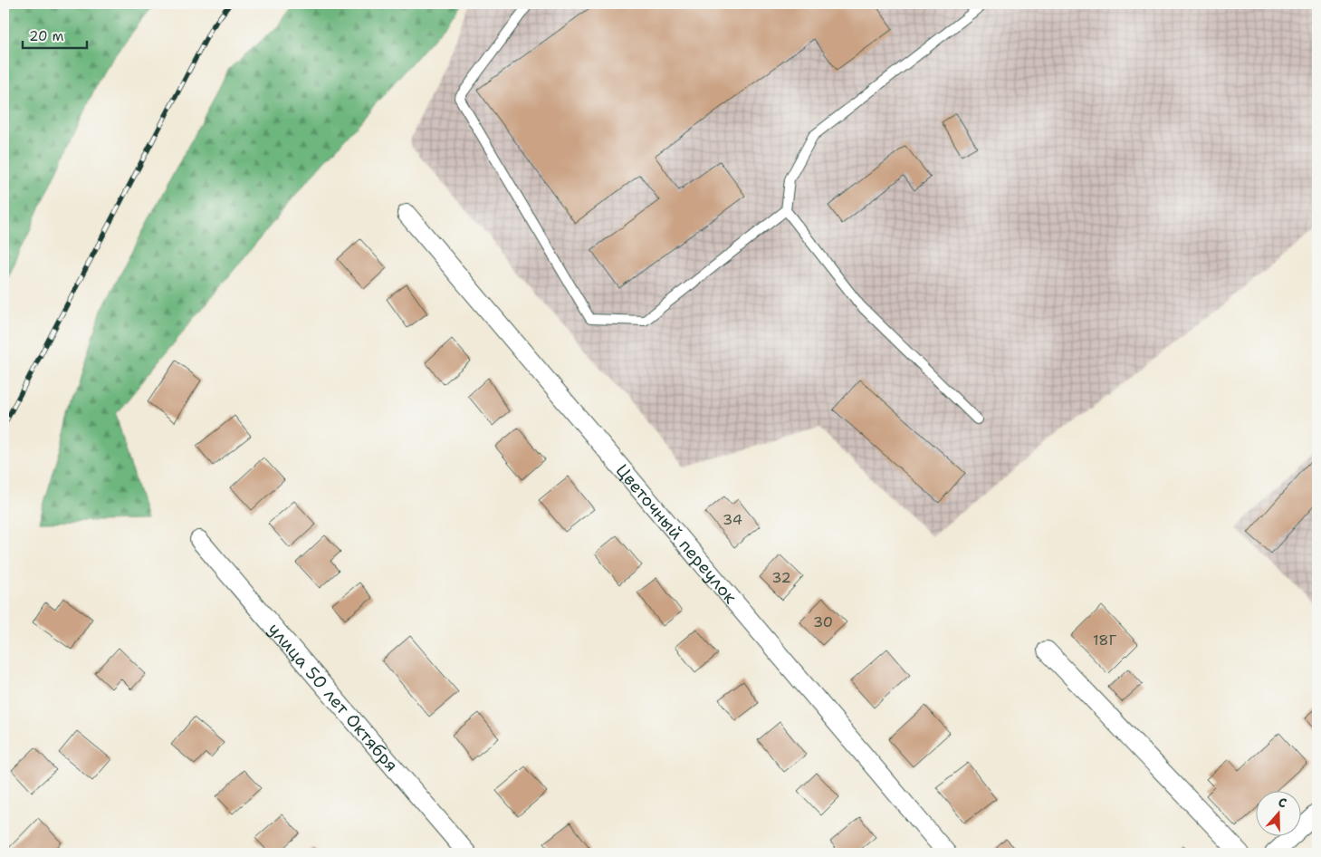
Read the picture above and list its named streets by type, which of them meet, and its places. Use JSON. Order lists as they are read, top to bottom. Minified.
{"streets":{"street":["Цветочный переулок","улица 50 лет Октября"]},"house_numbers":["34","32","30","18Г"],"scale_bar":"20 m","north":"top"}
